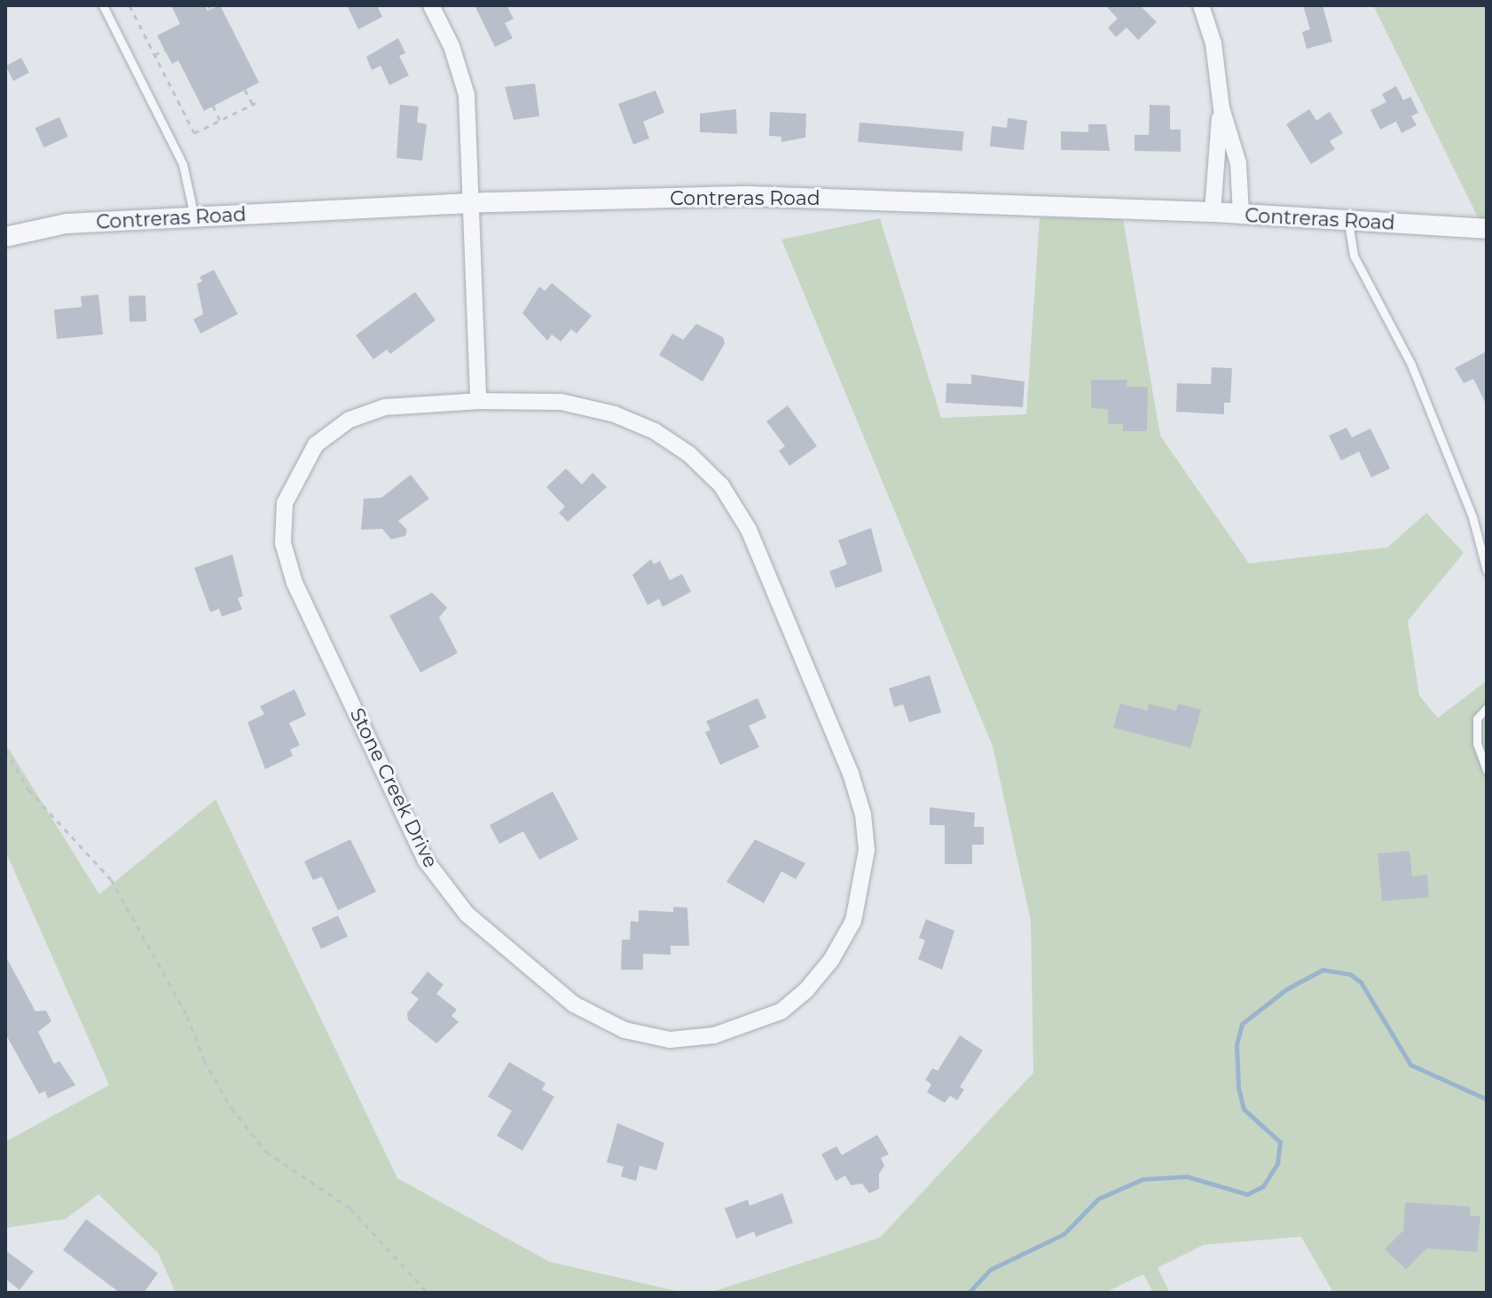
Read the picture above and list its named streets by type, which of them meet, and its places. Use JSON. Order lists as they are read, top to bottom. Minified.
{"streets":{"street":["Contreras Road","Stone Creek Drive"]}}
